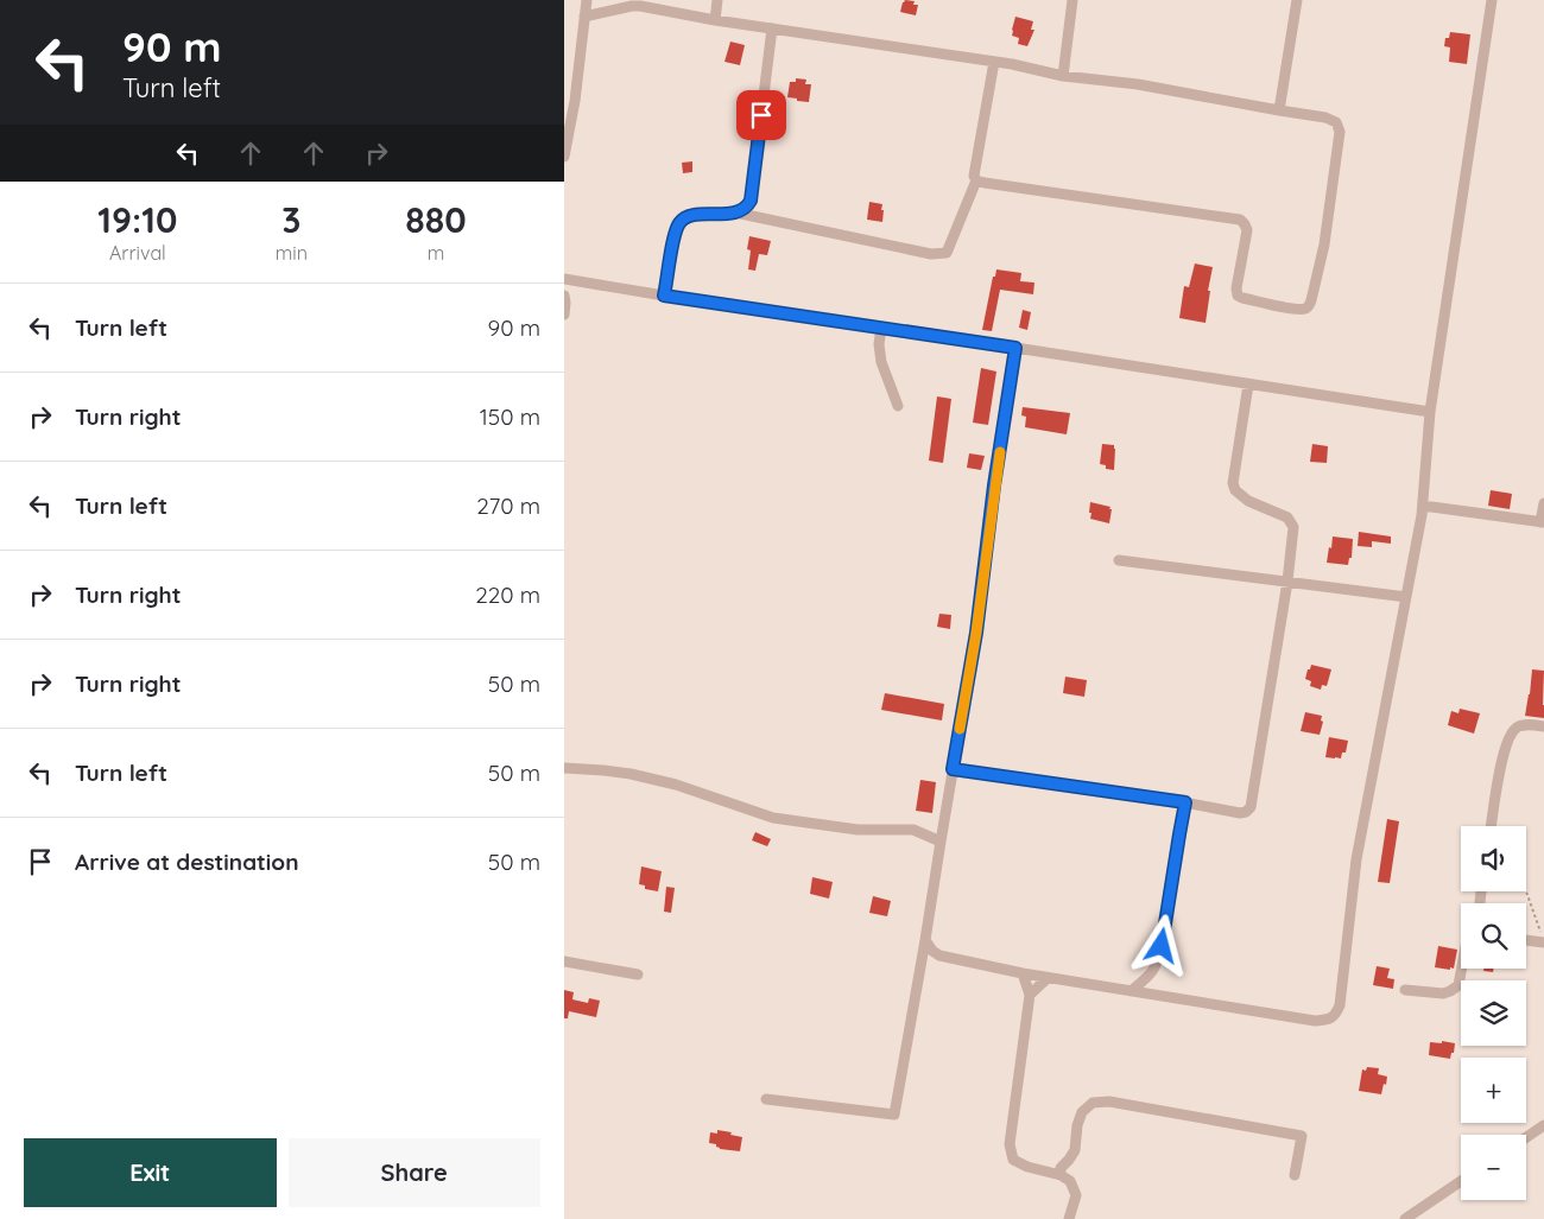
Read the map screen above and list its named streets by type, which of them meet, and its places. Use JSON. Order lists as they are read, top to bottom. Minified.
{"page":{"turn":["90 m","Turn left"],"eta":["19:10","Arrival","3","min","880","m"],"list":[{"name":"Turn left","value":"90 m"},{"name":"Turn right","value":"150 m"},{"name":"Turn left","value":"270 m"},{"name":"Turn right","value":"220 m"},{"name":"Turn right","value":"50 m"},{"name":"Turn left","value":"50 m"},{"name":"Arrive at destination","value":"50 m"}],"map_buttons":["+","−"],"buttons":["Exit","Share"]}}
